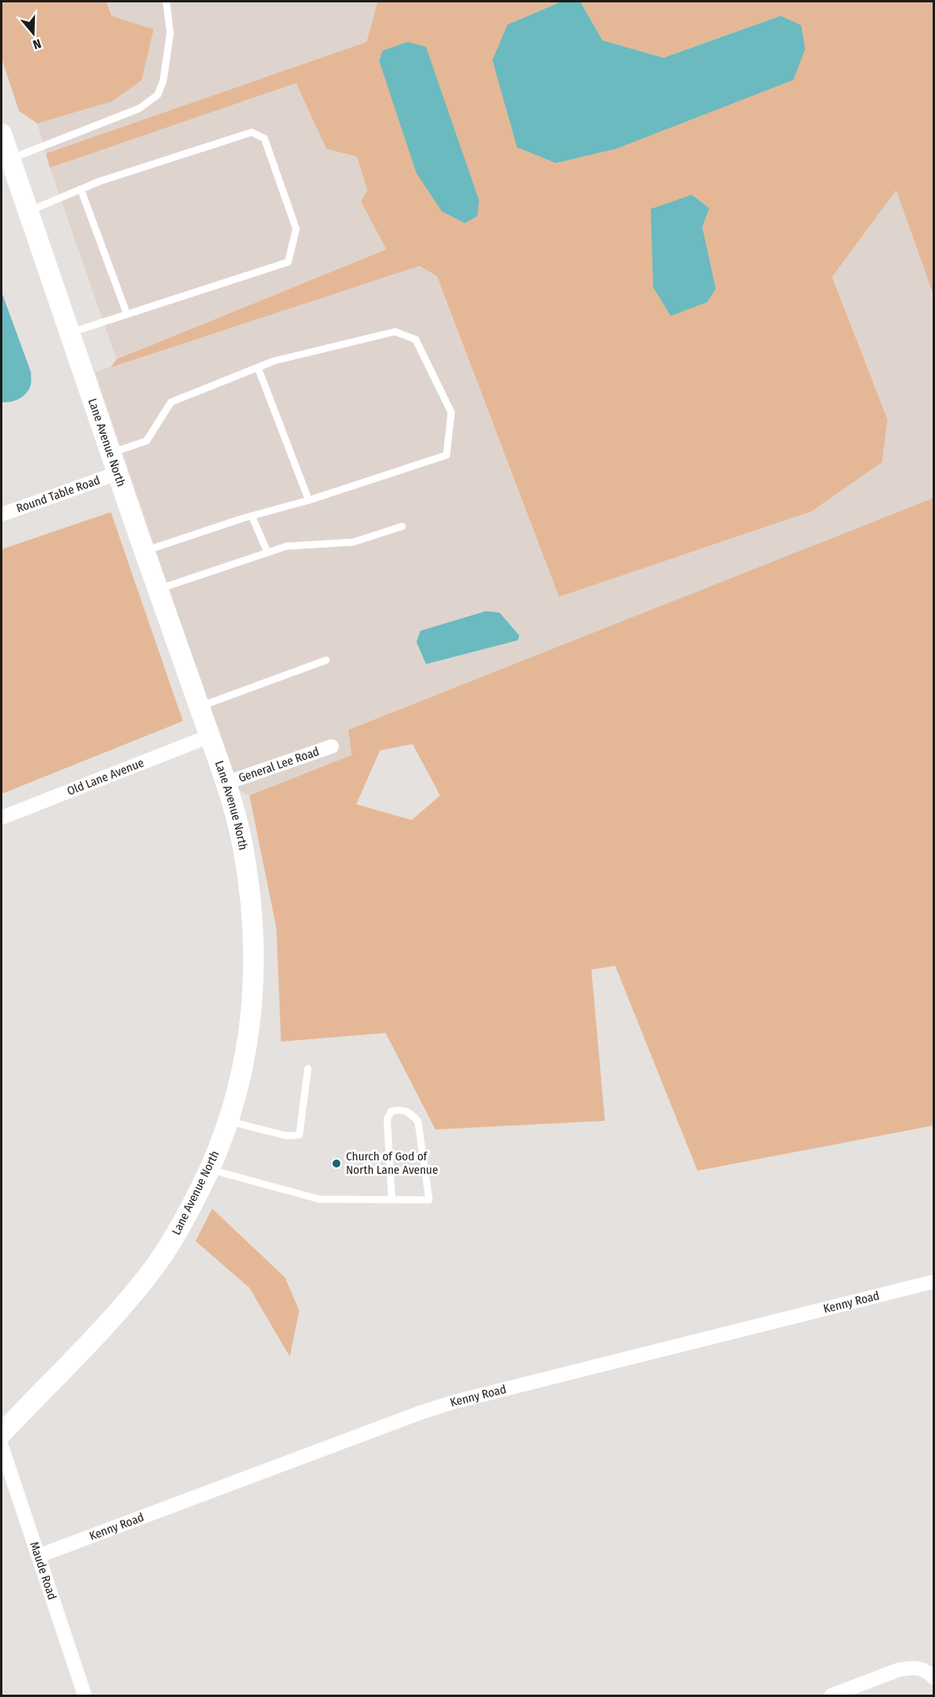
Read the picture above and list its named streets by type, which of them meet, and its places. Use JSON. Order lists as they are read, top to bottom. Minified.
{"streets":{"main road":["Lane Avenue North"],"street":["Round Table Road","General Lee Road","Old Lane Avenue","Kenny Road","Maude Road"]},"crossings":[["Lane Avenue North","Round Table Road"],["Lane Avenue North","General Lee Road"],["Lane Avenue North","Old Lane Avenue"],["Kenny Road","Maude Road"]],"places":["Church of God of North Lane Avenue"],"north":"bottom"}
